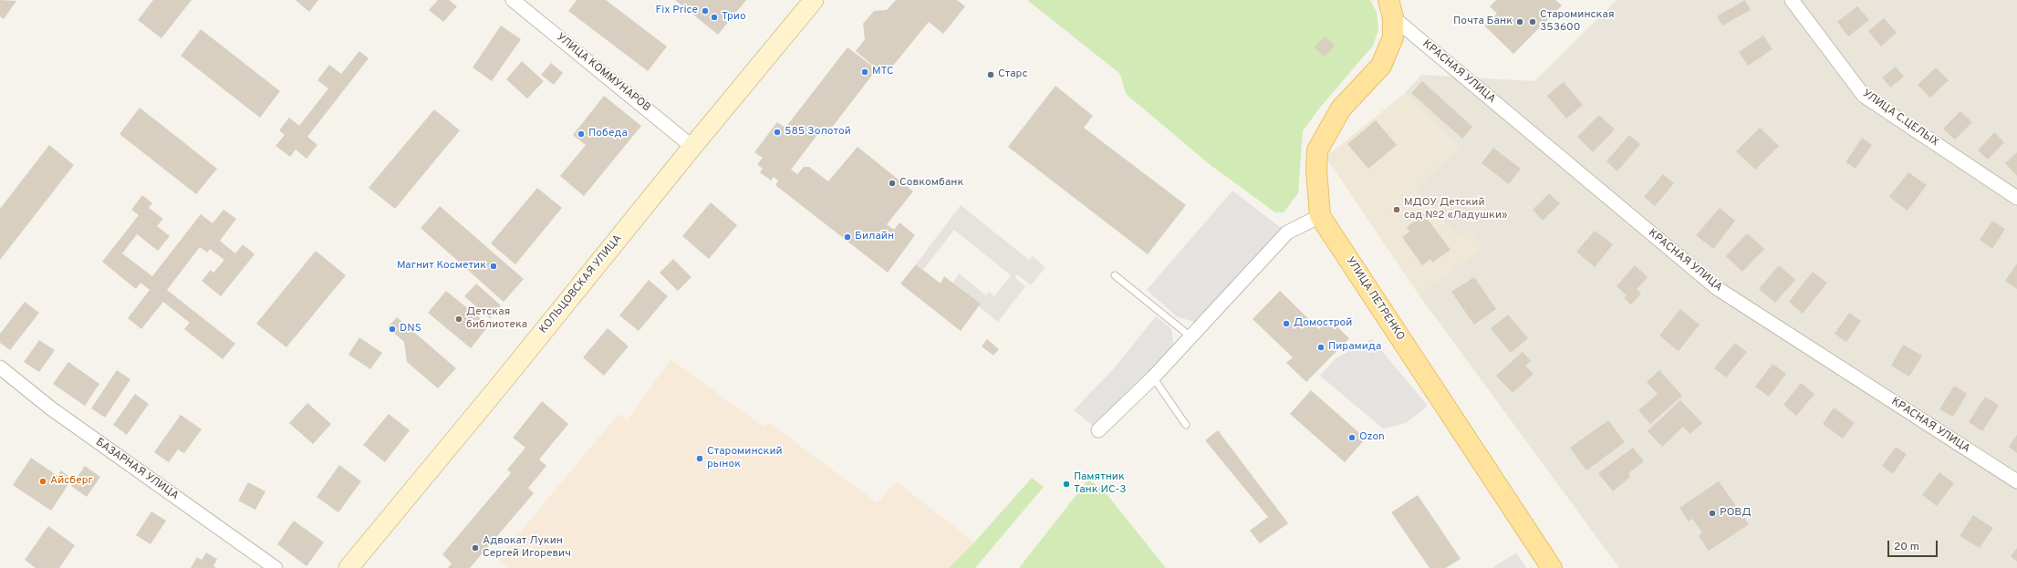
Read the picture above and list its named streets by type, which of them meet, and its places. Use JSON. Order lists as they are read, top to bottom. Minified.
{"streets":{"main road":["КОЛЬЦОВСКАЯ УЛИЦА","УЛИЦА ПЕТРЕНКО"],"street":["КРАСНАЯ УЛИЦА","УЛИЦА КОММУНАРОВ","УЛИЦА С.ЦЕЛЫХ","БАЗАРНАЯ УЛИЦА"]},"crossings":[["КРАСНАЯ УЛИЦА","УЛИЦА ПЕТРЕНКО"],["УЛИЦА КОММУНАРОВ","КОЛЬЦОВСКАЯ УЛИЦА"]],"places":["Fix Price","Трио","Почта Банк","Староминская 353600","МТС","Старс","585 Золотой","Победа","Совкомбанк","МДОУ Детский сад №2 «Ладушки»","Билайн","Магнит Косметик","Детская библиотека","Домострой","DNS","Пирамида","Ozon","Староминский рынок","Айсберг","Памятник Танк ИС-3","РОВД","Адвокат Лукин Сергей Игоревич"],"scale_bar":"20 m"}
